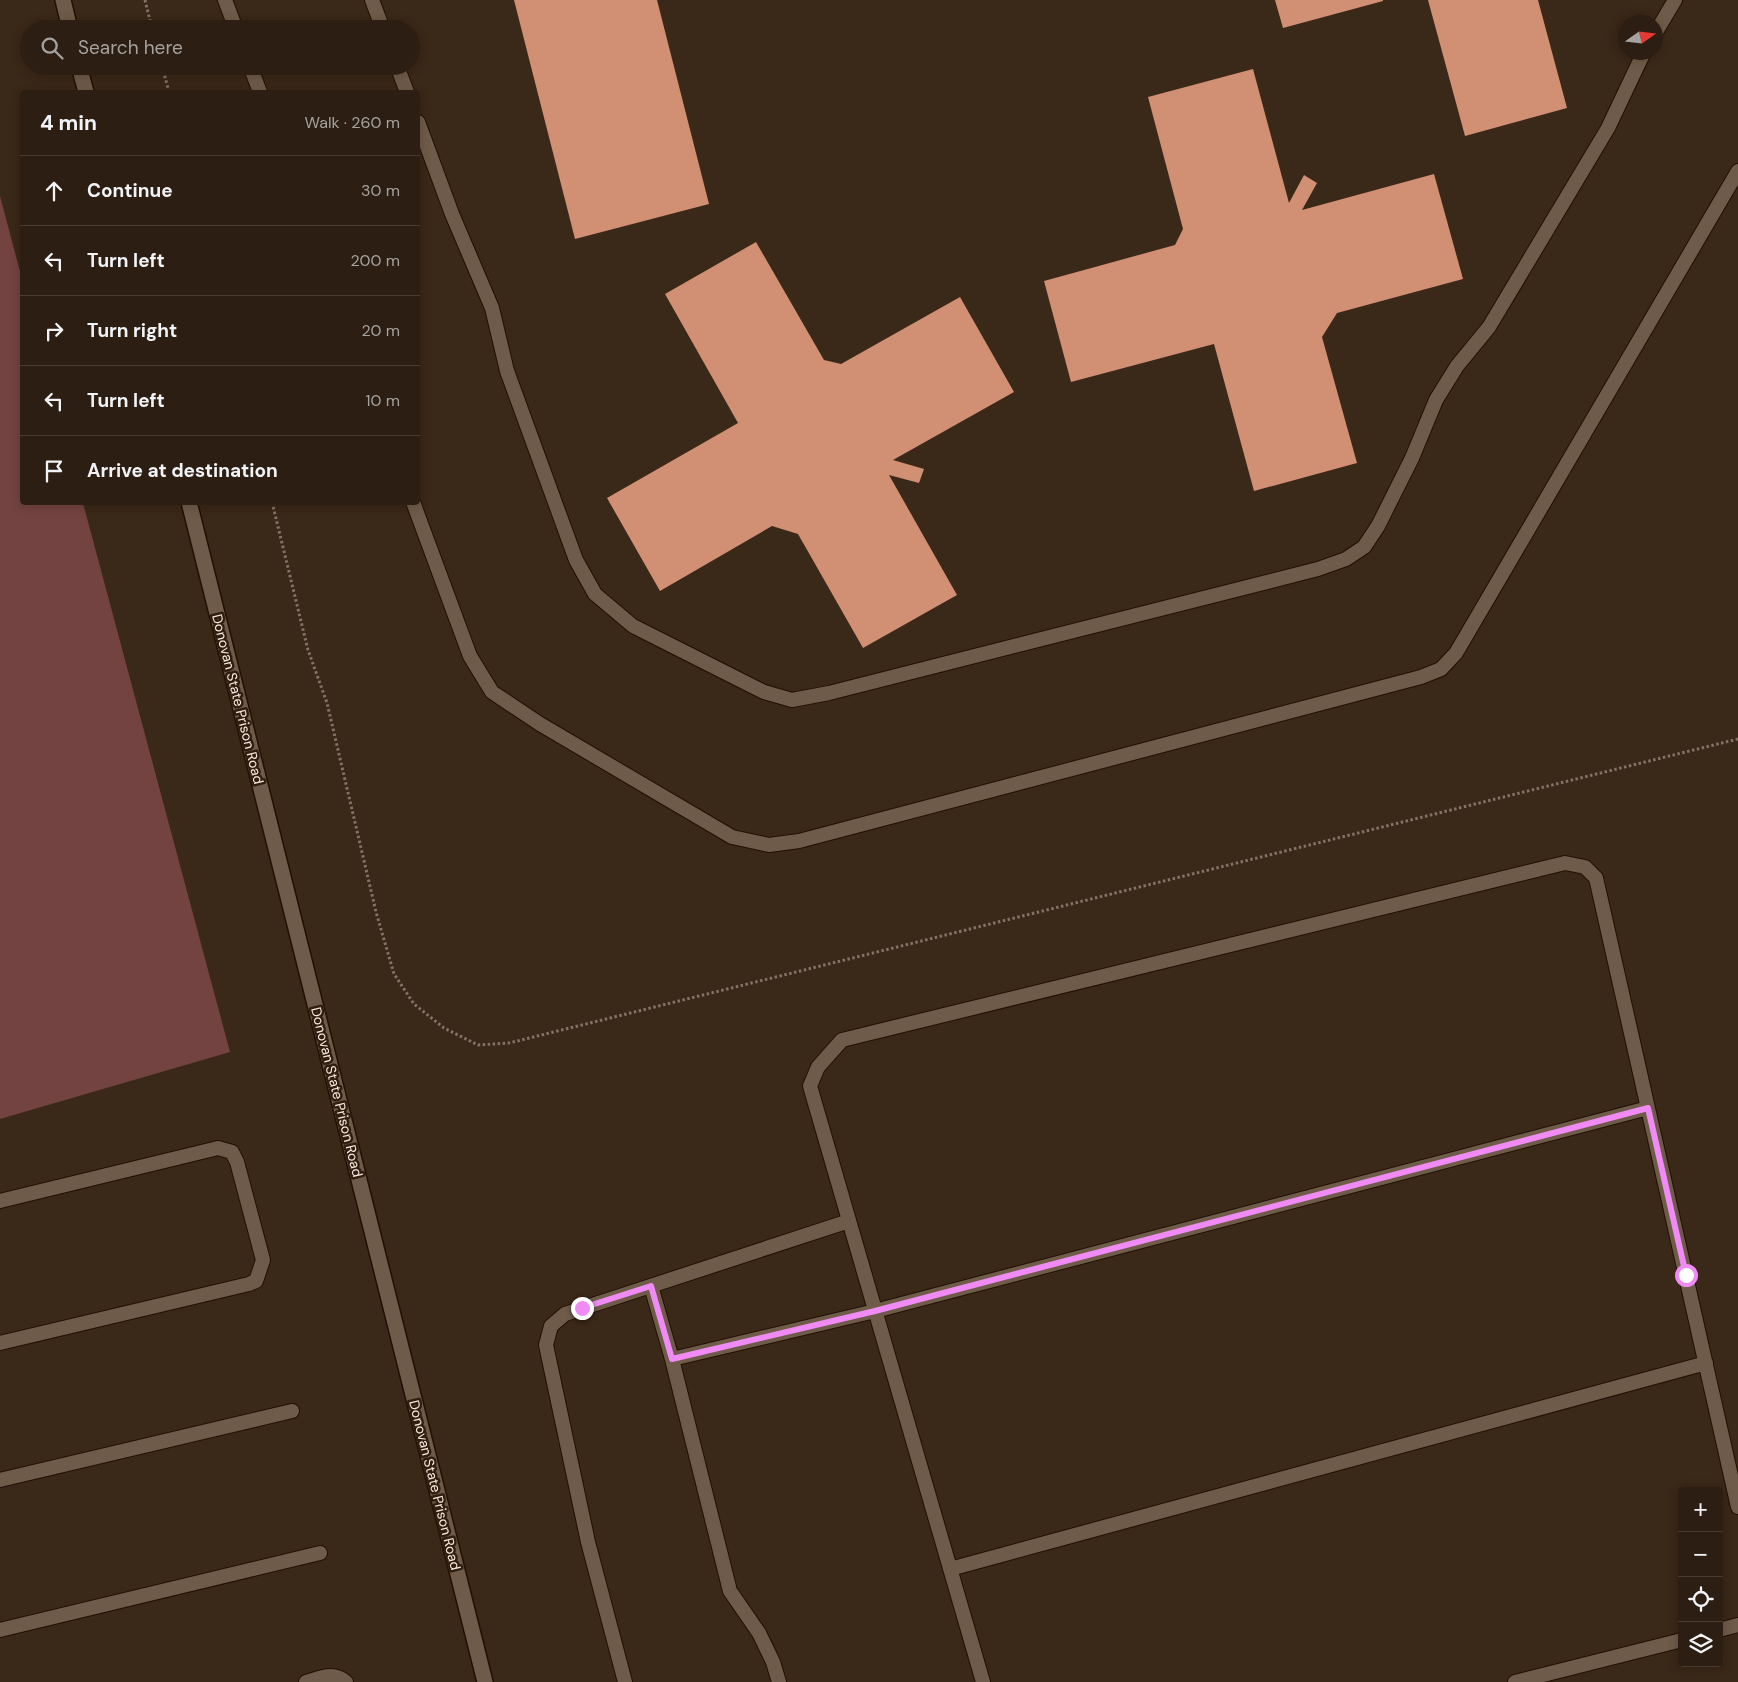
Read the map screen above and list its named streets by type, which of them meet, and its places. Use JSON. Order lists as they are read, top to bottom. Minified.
{"streets":{"street":["Donovan State Prison Road"]},"north":"right","page":{"search":"Search here","heading":["4 min","Walk · 260 m"],"list":[["Continue","30 m"],["Turn left","200 m"],["Turn right","20 m"],["Turn left","10 m"],"Arrive at destination"],"map_buttons":["+","−"]}}
